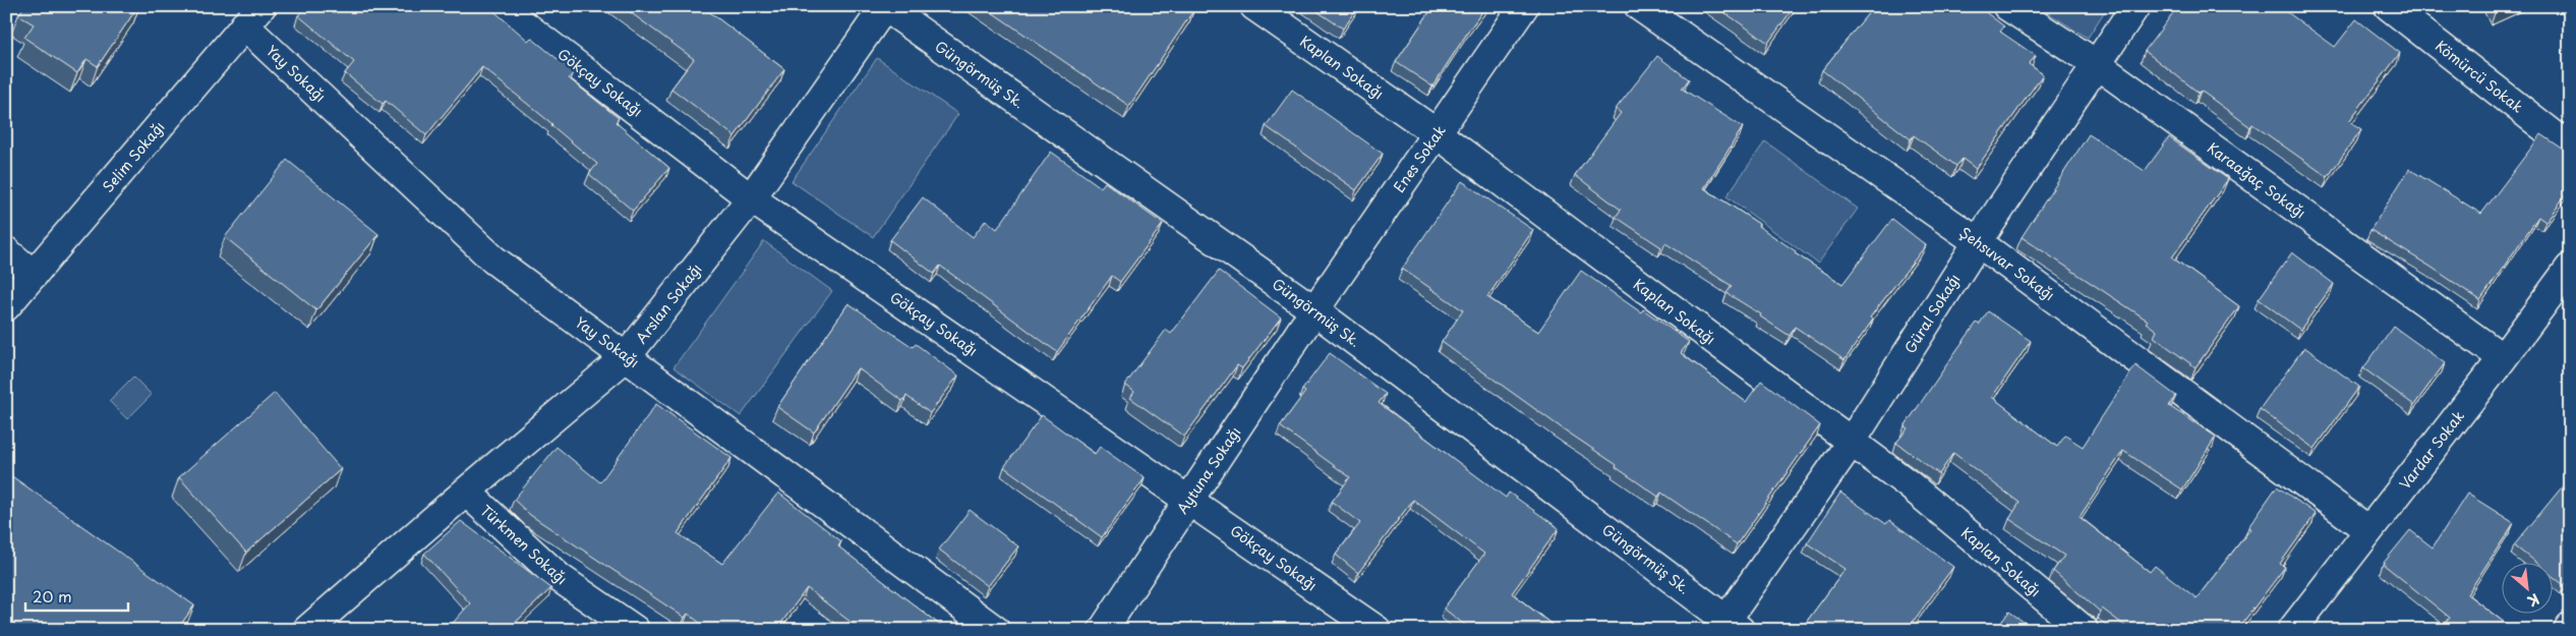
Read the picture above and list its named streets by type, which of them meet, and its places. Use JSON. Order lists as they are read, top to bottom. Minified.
{"streets":{"street":["Kaplan Sokağı","Yay Sokağı","Güngörmüş Sk.","Kömürcü Sokak","Gökçay Sokağı","Selim Sokağı","Enes Sokak","Karaağaç Sokağı","Şehsuvar Sokağı","Arslan Sokağı","Güral Sokağı","Vardar Sokak","Aytuna Sokağı","Türkmen Sokağı"]},"crossings":[["Kaplan Sokağı","Enes Sokak"],["Kaplan Sokağı","Güral Sokağı"],["Yay Sokağı","Selim Sokağı"],["Yay Sokağı","Arslan Sokağı"],["Güngörmüş Sk.","Enes Sokak"],["Güngörmüş Sk.","Arslan Sokağı"],["Güngörmüş Sk.","Güral Sokağı"],["Güngörmüş Sk.","Aytuna Sokağı"],["Gökçay Sokağı","Arslan Sokağı"],["Gökçay Sokağı","Aytuna Sokağı"],["Enes Sokak","Aytuna Sokağı"],["Karaağaç Sokağı","Güral Sokağı"],["Karaağaç Sokağı","Vardar Sokak"],["Şehsuvar Sokağı","Güral Sokağı"],["Şehsuvar Sokağı","Vardar Sokak"],["Arslan Sokağı","Türkmen Sokağı"]],"scale_bar":"20 m","north":"bottom right"}
